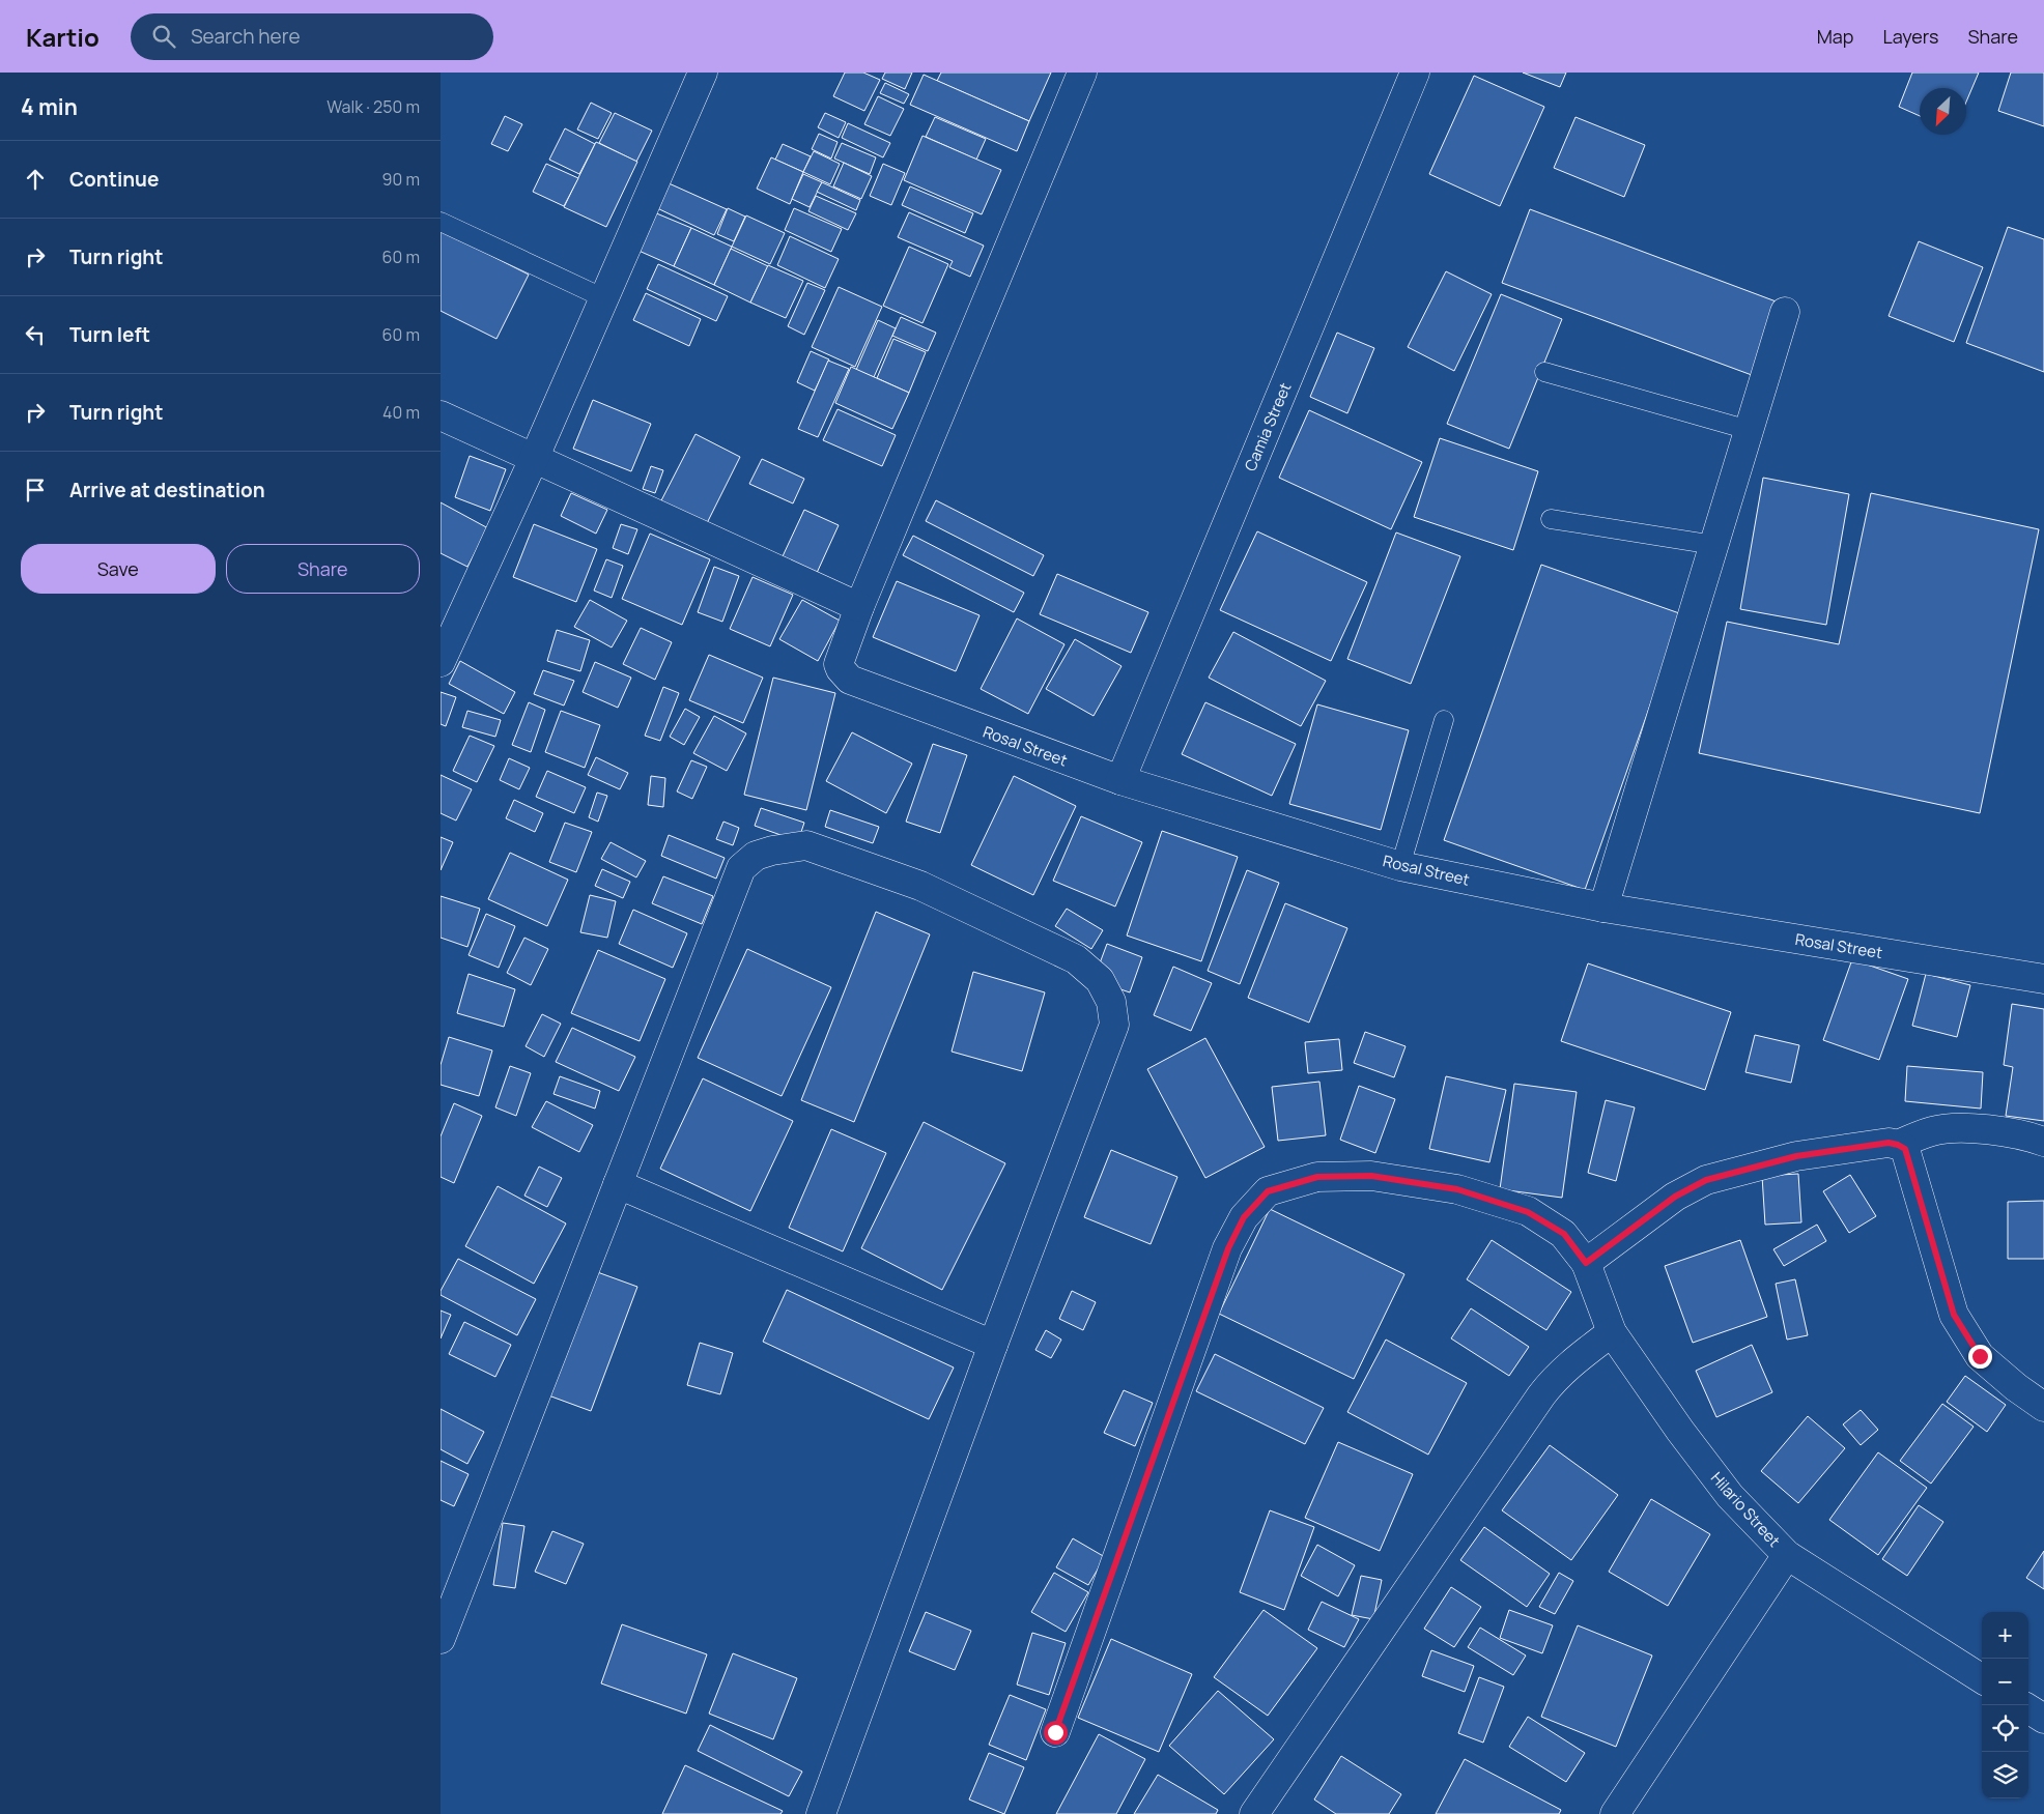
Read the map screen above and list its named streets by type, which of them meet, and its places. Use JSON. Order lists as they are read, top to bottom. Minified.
{"streets":{"street":["Camia Street","Rosal Street","Hilario Street"]},"crossings":[["Camia Street","Rosal Street"]],"north":"bottom left","page":{"header":"Kartio","search":"Search here","nav":["Map","Layers","Share"],"heading":["4 min","Walk · 250 m"],"list":[["Continue","90 m"],["Turn right","60 m"],["Turn left","60 m"],["Turn right","40 m"],"Arrive at destination"],"buttons":["Save","Share"],"map_buttons":["+","−"]}}
